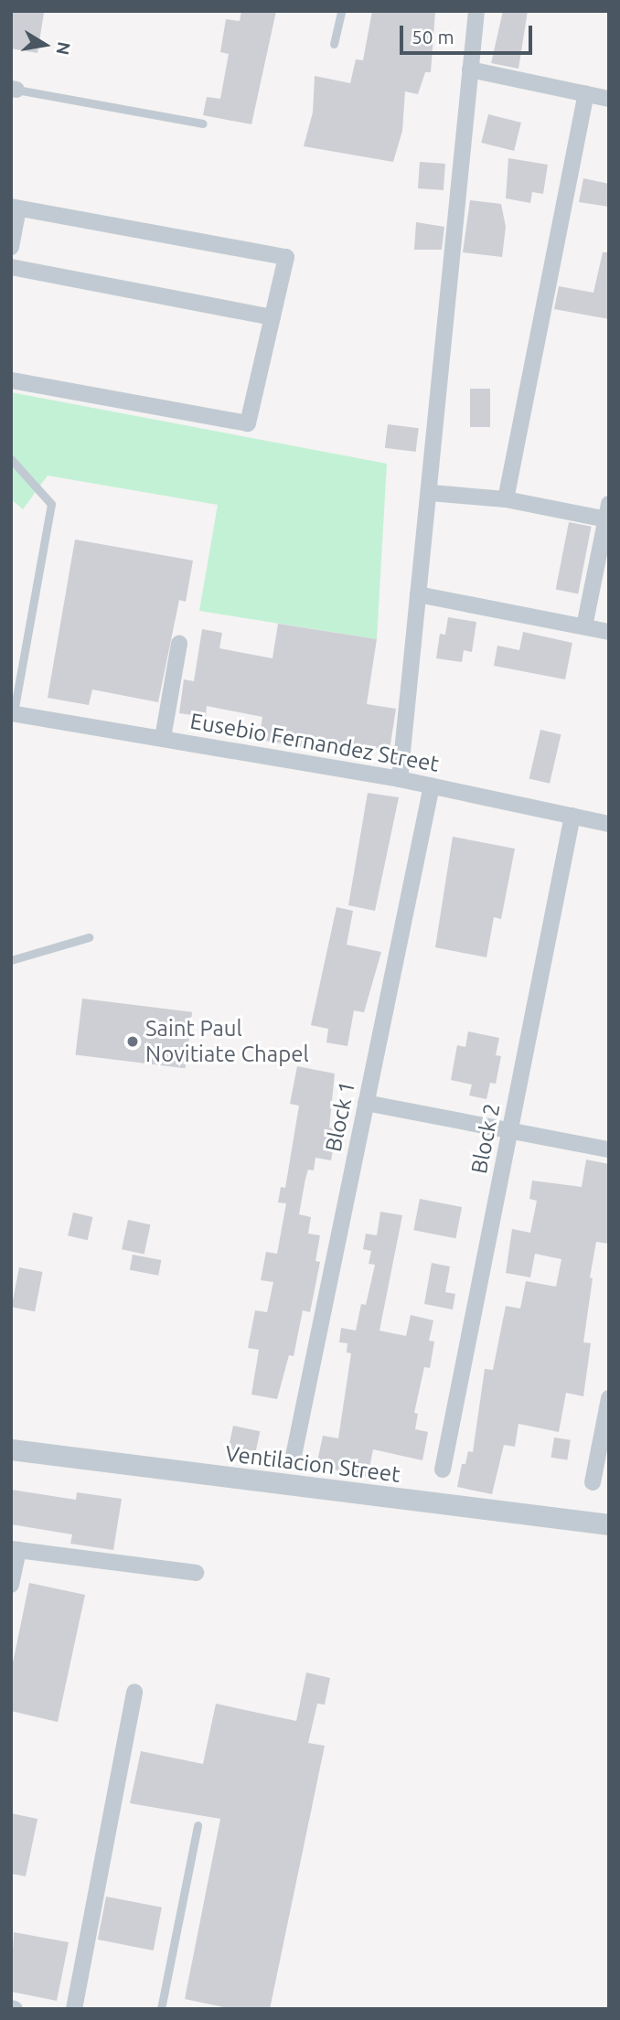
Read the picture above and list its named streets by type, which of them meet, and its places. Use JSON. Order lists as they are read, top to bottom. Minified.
{"streets":{"street":["Eusebio Fernandez Street","Block 1","Block 2","Ventilacion Street"]},"crossings":[["Eusebio Fernandez Street","Block 1"],["Eusebio Fernandez Street","Block 2"]],"places":["Saint Paul Novitiate Chapel"],"scale_bar":"50 m","north":"right"}
